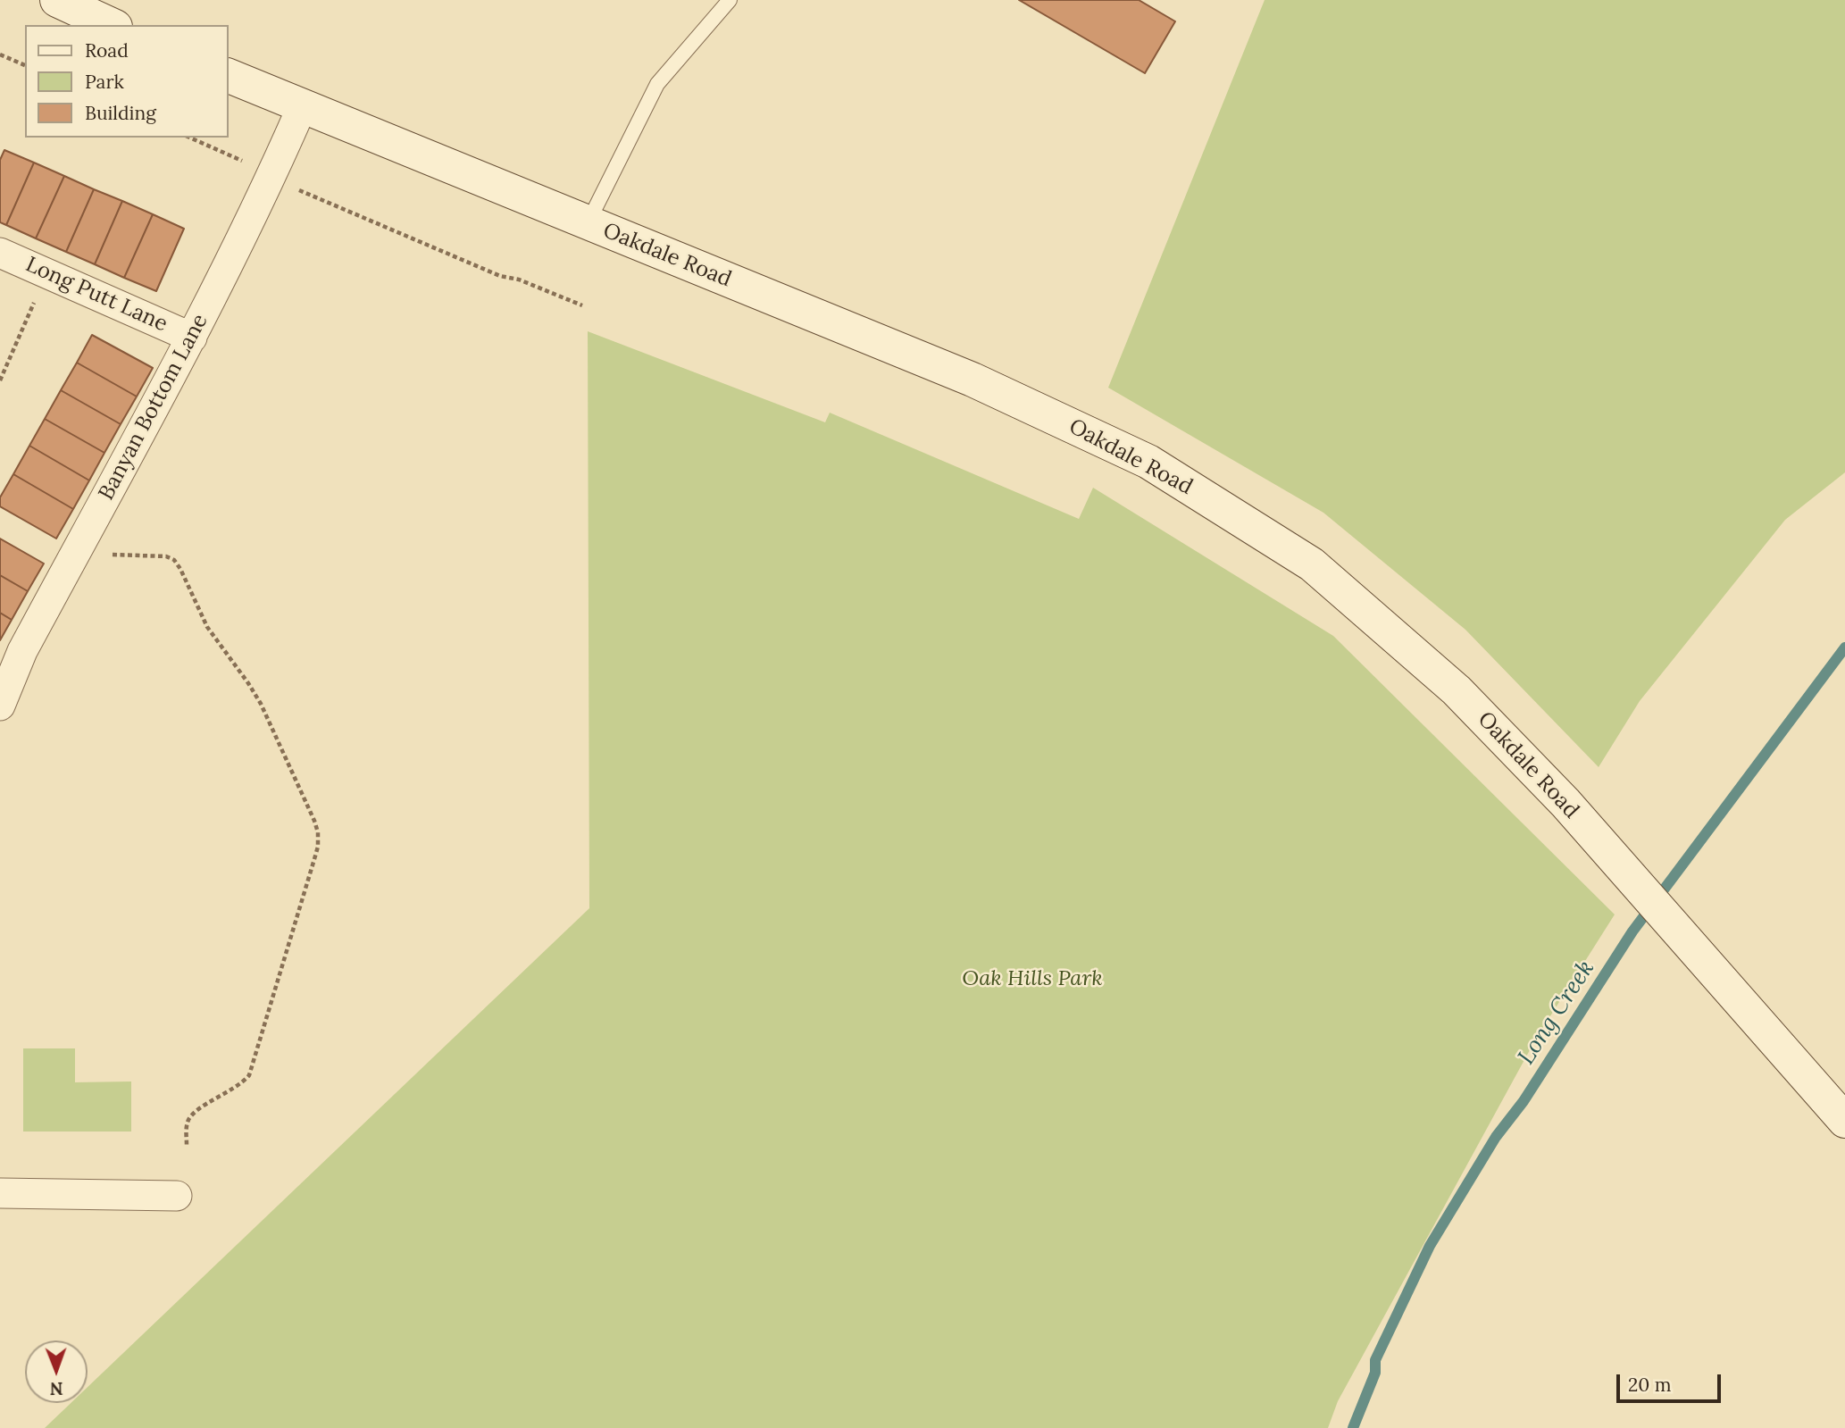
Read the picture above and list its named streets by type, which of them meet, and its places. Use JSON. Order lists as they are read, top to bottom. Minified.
{"streets":{"main road":["Oakdale Road"],"street":["Long Putt Lane","Banyan Bottom Lane"]},"crossings":[["Oakdale Road","Banyan Bottom Lane"],["Long Putt Lane","Banyan Bottom Lane"]],"water":["Long Creek"],"parks":["Oak Hills Park"],"legend":["Road","Park","Building"],"scale_bar":"20 m","north":"bottom"}
